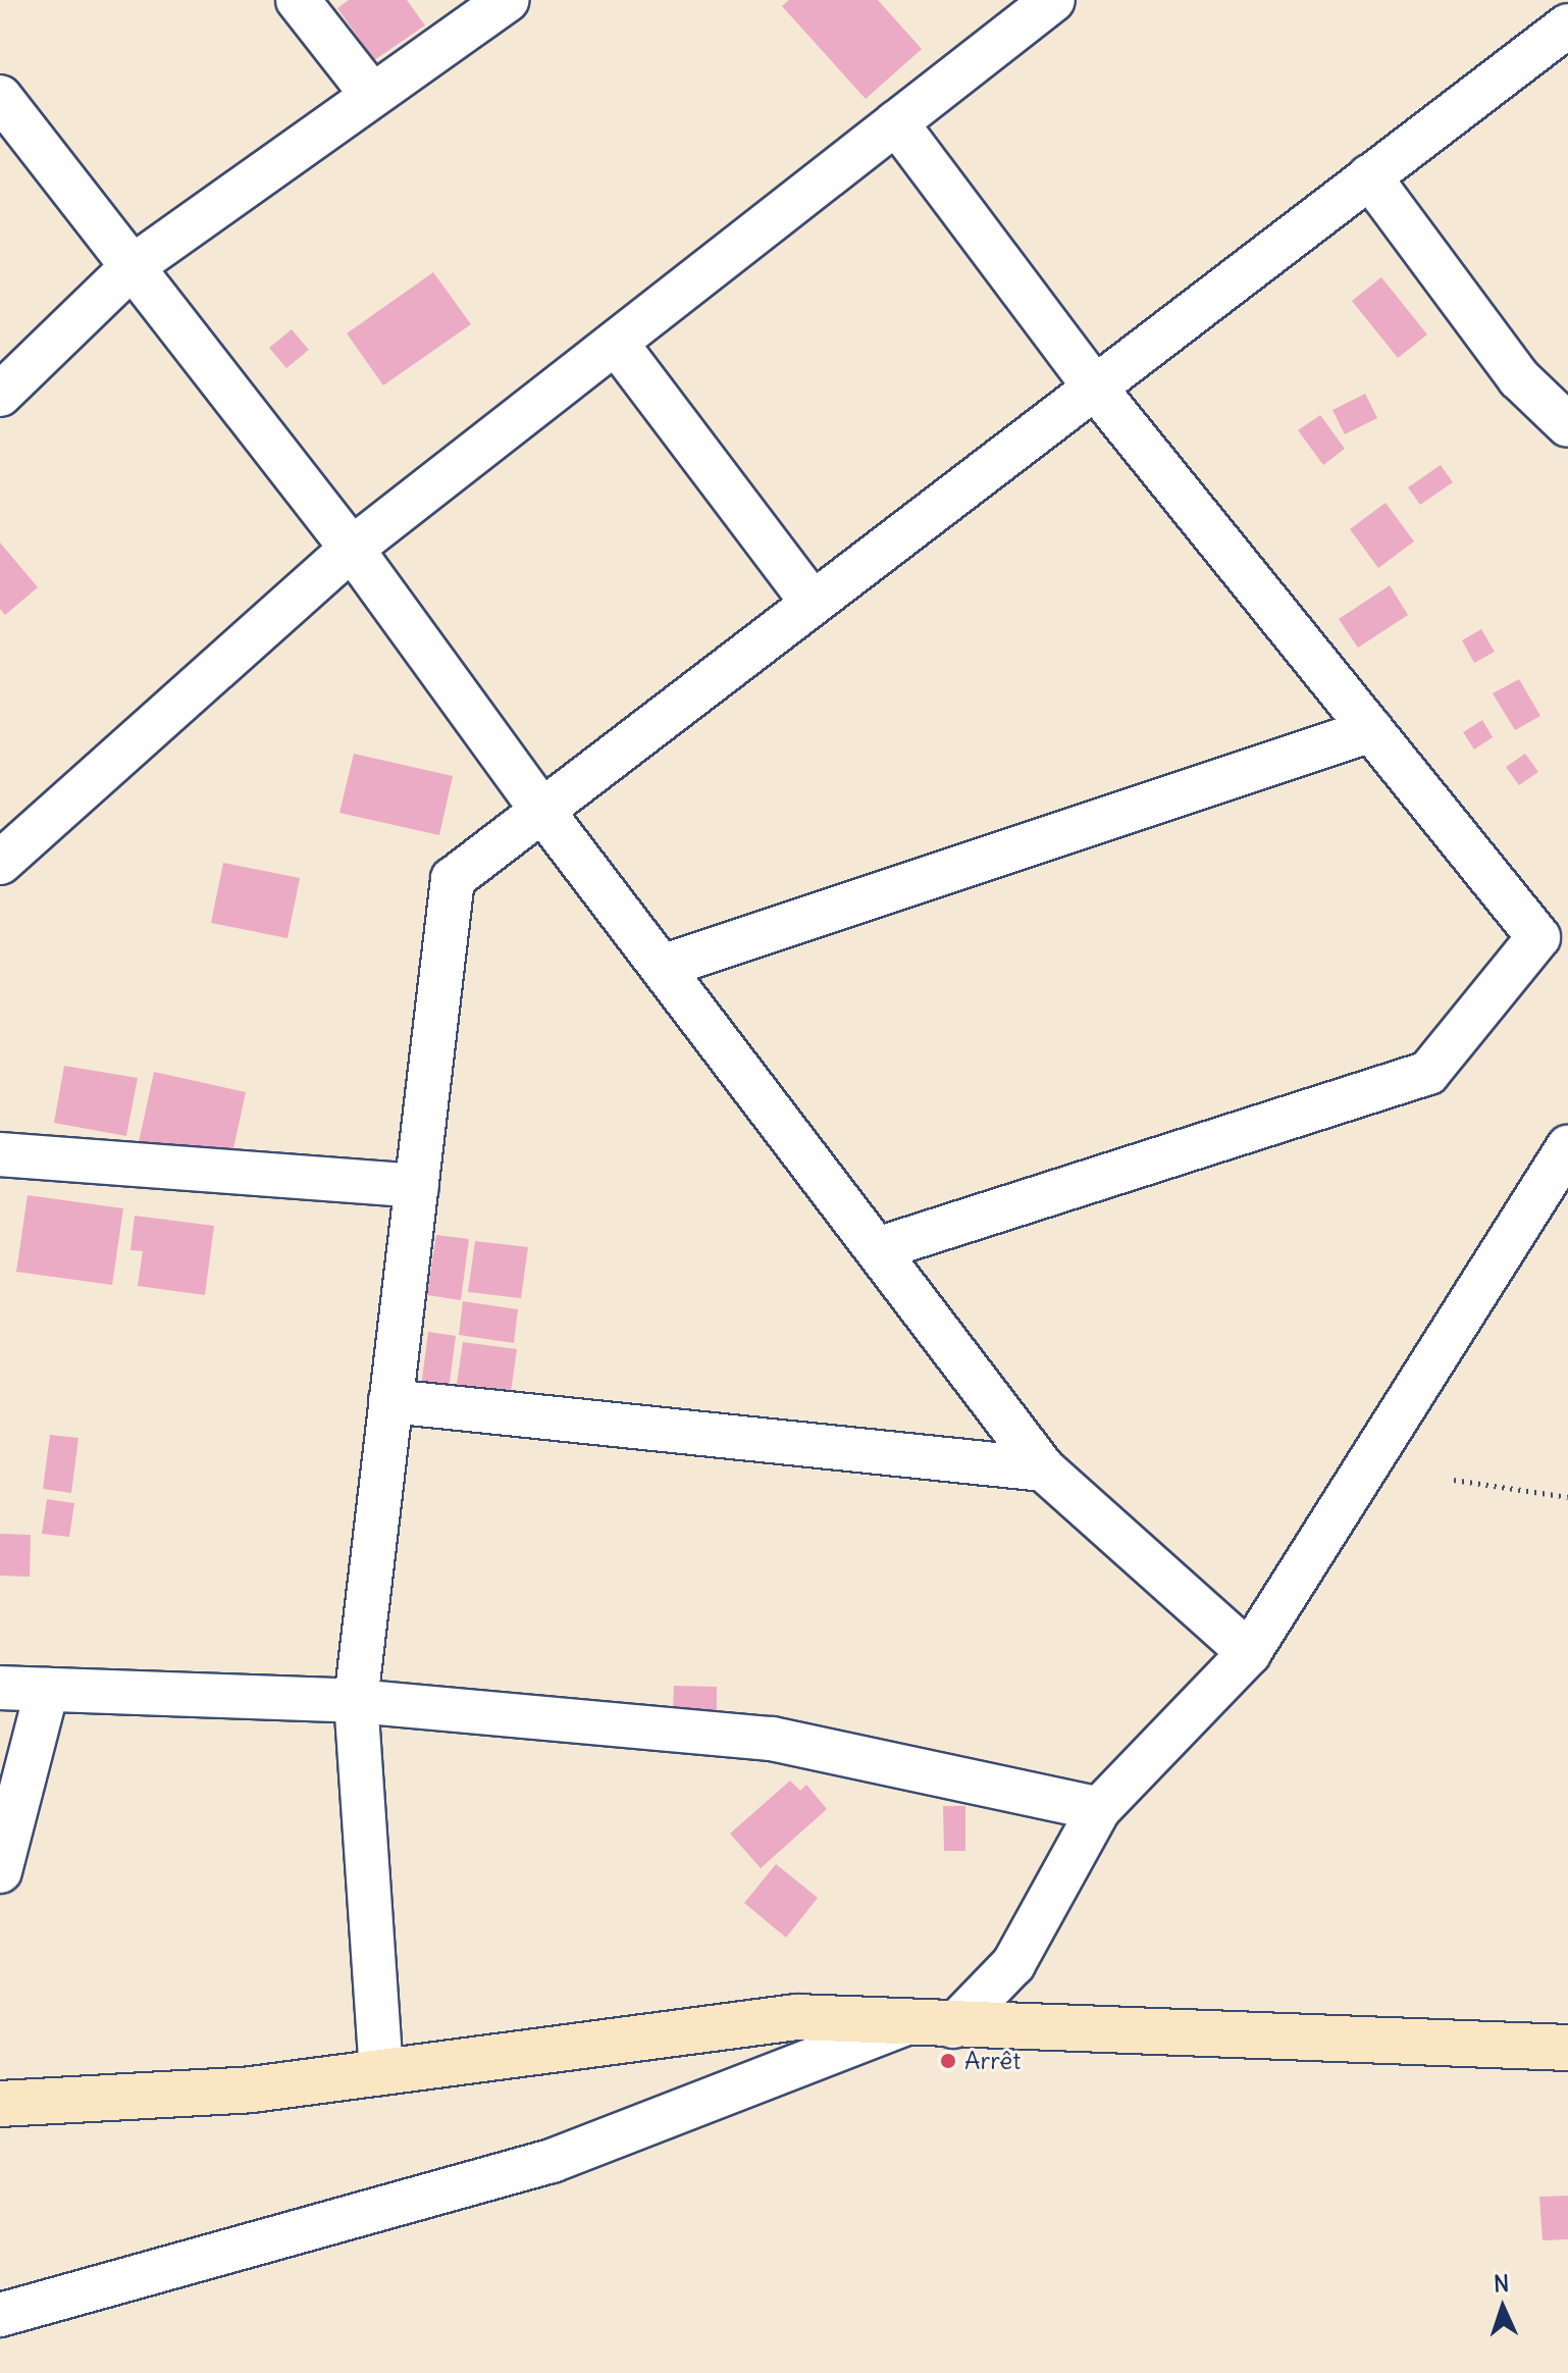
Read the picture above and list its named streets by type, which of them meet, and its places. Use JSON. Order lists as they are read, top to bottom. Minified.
{"places":["Arrêt"],"north":"top"}
